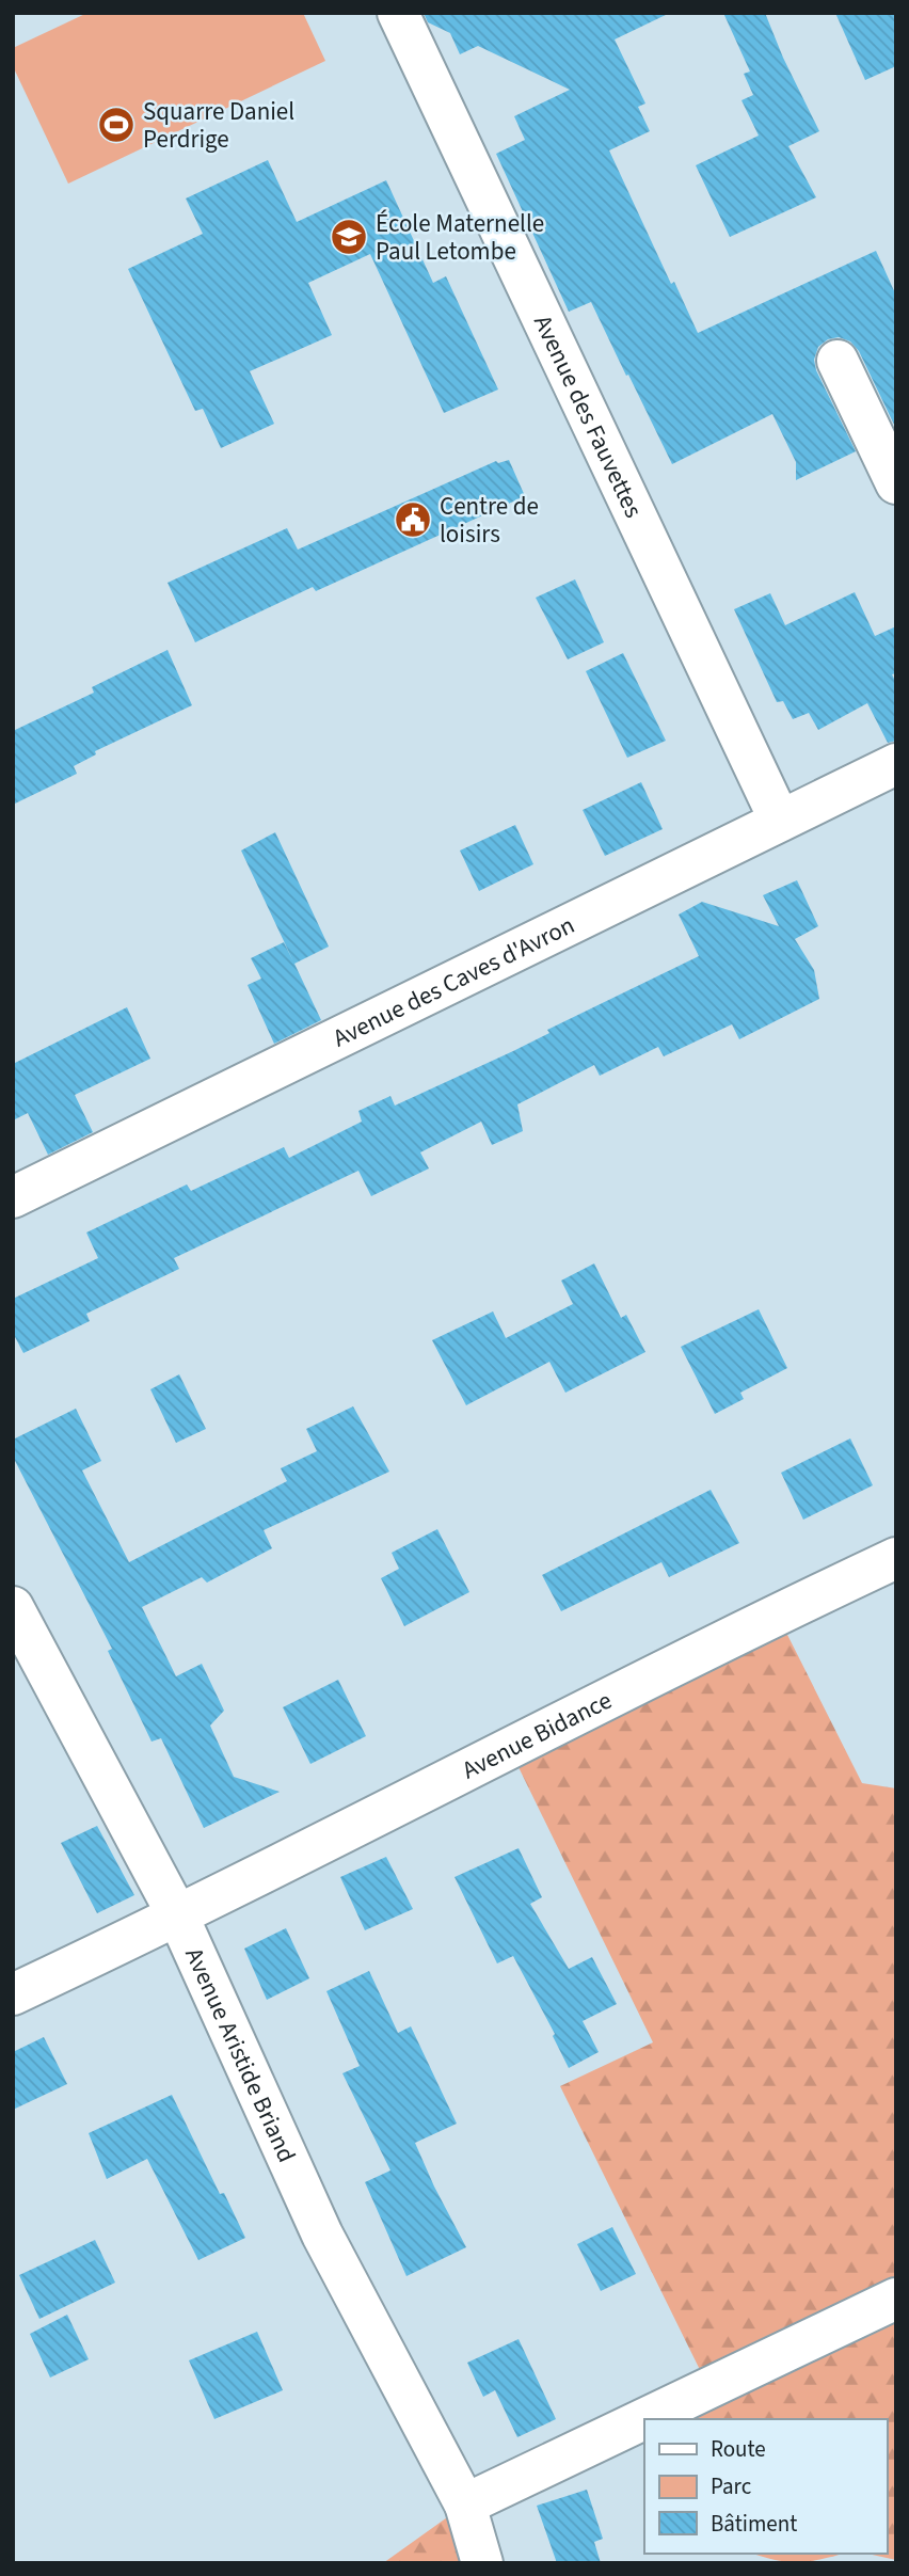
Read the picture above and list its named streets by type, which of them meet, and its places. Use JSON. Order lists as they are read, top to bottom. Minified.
{"streets":{"street":["Avenue des Fauvettes","Avenue des Caves d'Avron","Avenue Bidance","Avenue Aristide Briand"]},"crossings":[["Avenue des Fauvettes","Avenue des Caves d'Avron"],["Avenue Bidance","Avenue Aristide Briand"]],"places":{"sports":["Squarre Daniel Perdrige"],"school or university":["École Maternelle Paul Letombe"],"public building":["Centre de loisirs"]},"legend":["Route","Parc","Bâtiment"]}
